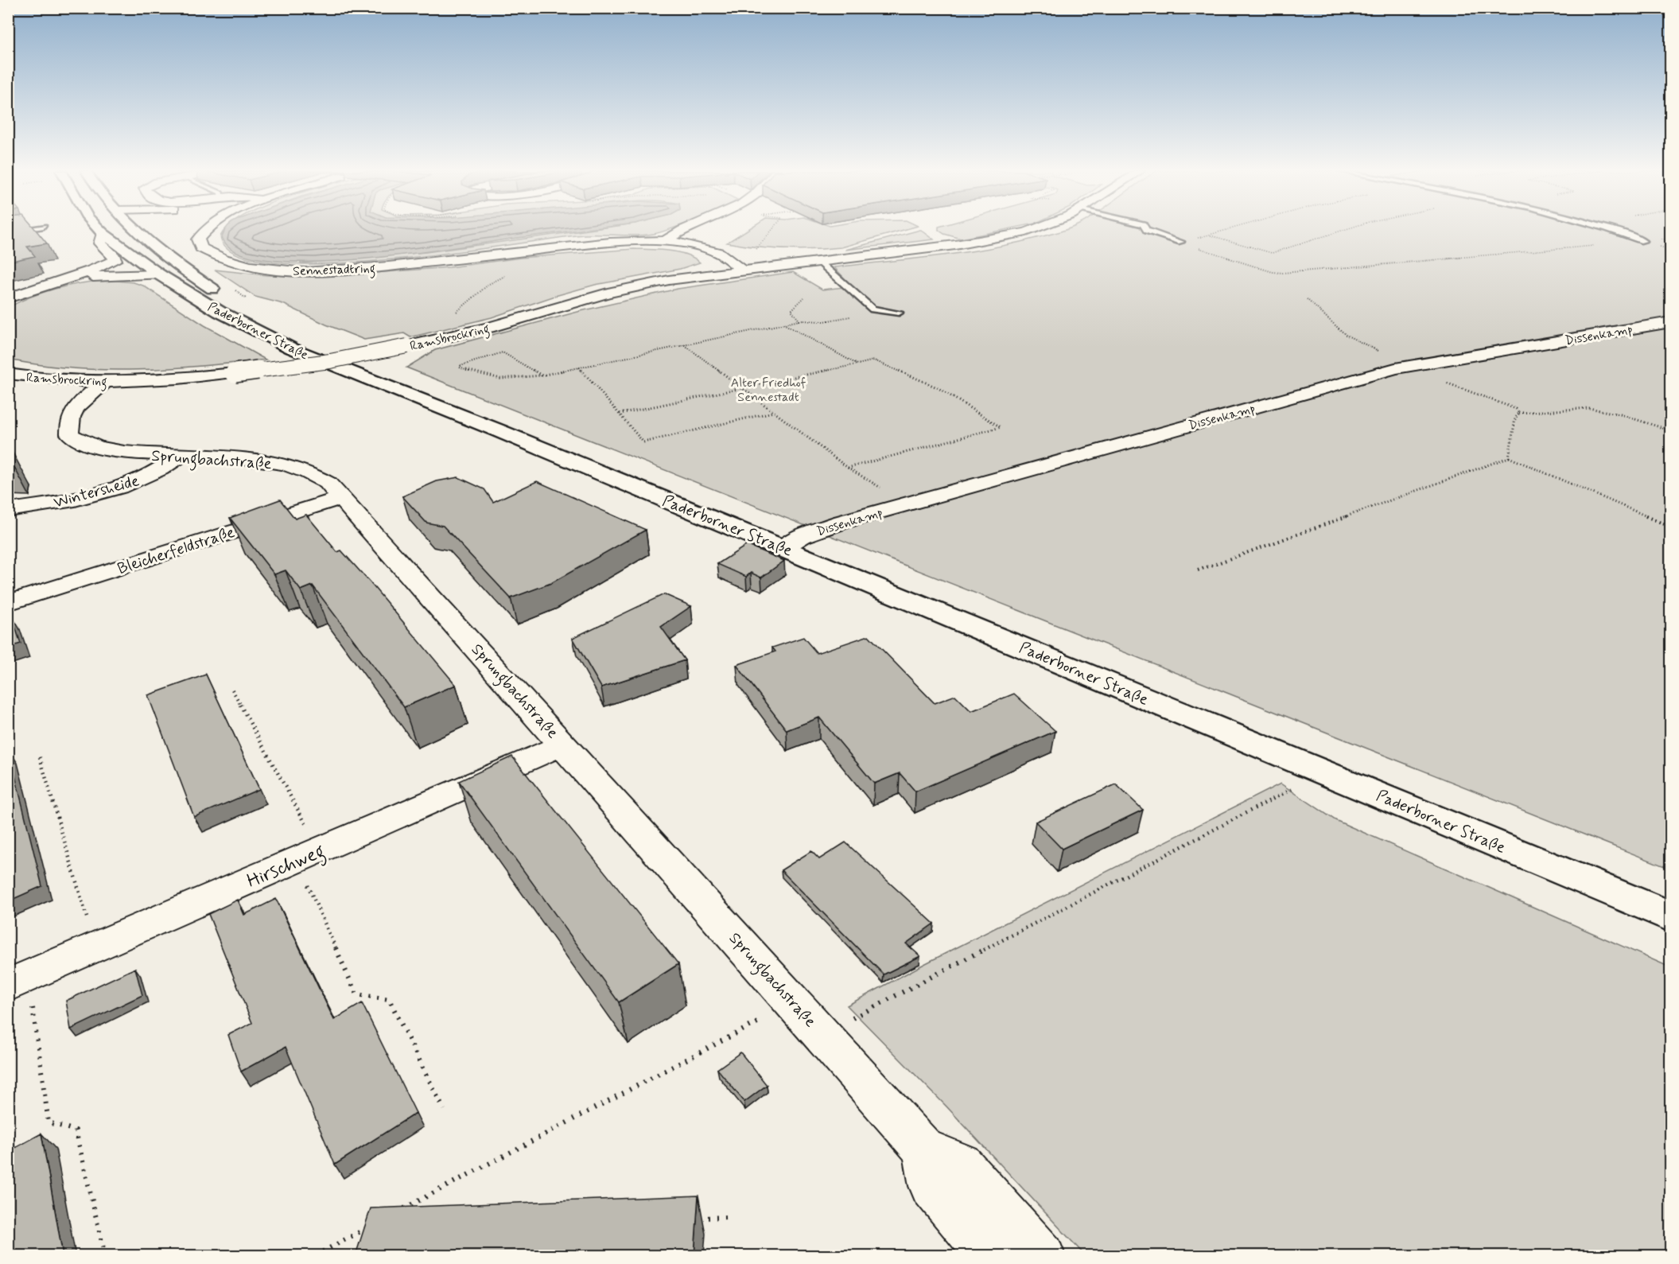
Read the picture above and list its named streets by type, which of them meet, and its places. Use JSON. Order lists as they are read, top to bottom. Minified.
{"streets":{"main road":["Paderborner Straße"],"street":["Sennestadtring","Dissenkamp","Ramsbrockring","Sprungbachstraße","Wintersheide","Bleicherfeldstraße","Hirschweg"]},"crossings":[["Sennestadtring","Ramsbrockring"],["Paderborner Straße","Dissenkamp"],["Ramsbrockring","Sprungbachstraße"],["Sprungbachstraße","Wintersheide"],["Sprungbachstraße","Bleicherfeldstraße"],["Sprungbachstraße","Hirschweg"]],"parks":["Alter Friedhof Sennestadt"]}
